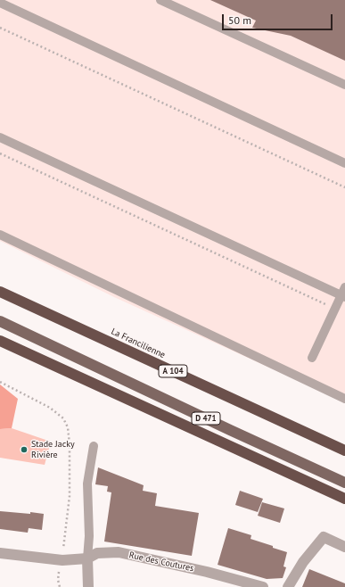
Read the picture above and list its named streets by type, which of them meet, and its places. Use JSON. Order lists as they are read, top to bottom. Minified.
{"streets":{"highway":["La Francilienne","A 104"],"main road":["D 471"],"street":["Rue des Coutures"]},"places":["Stade Jacky Rivière"],"scale_bar":"50 m"}
